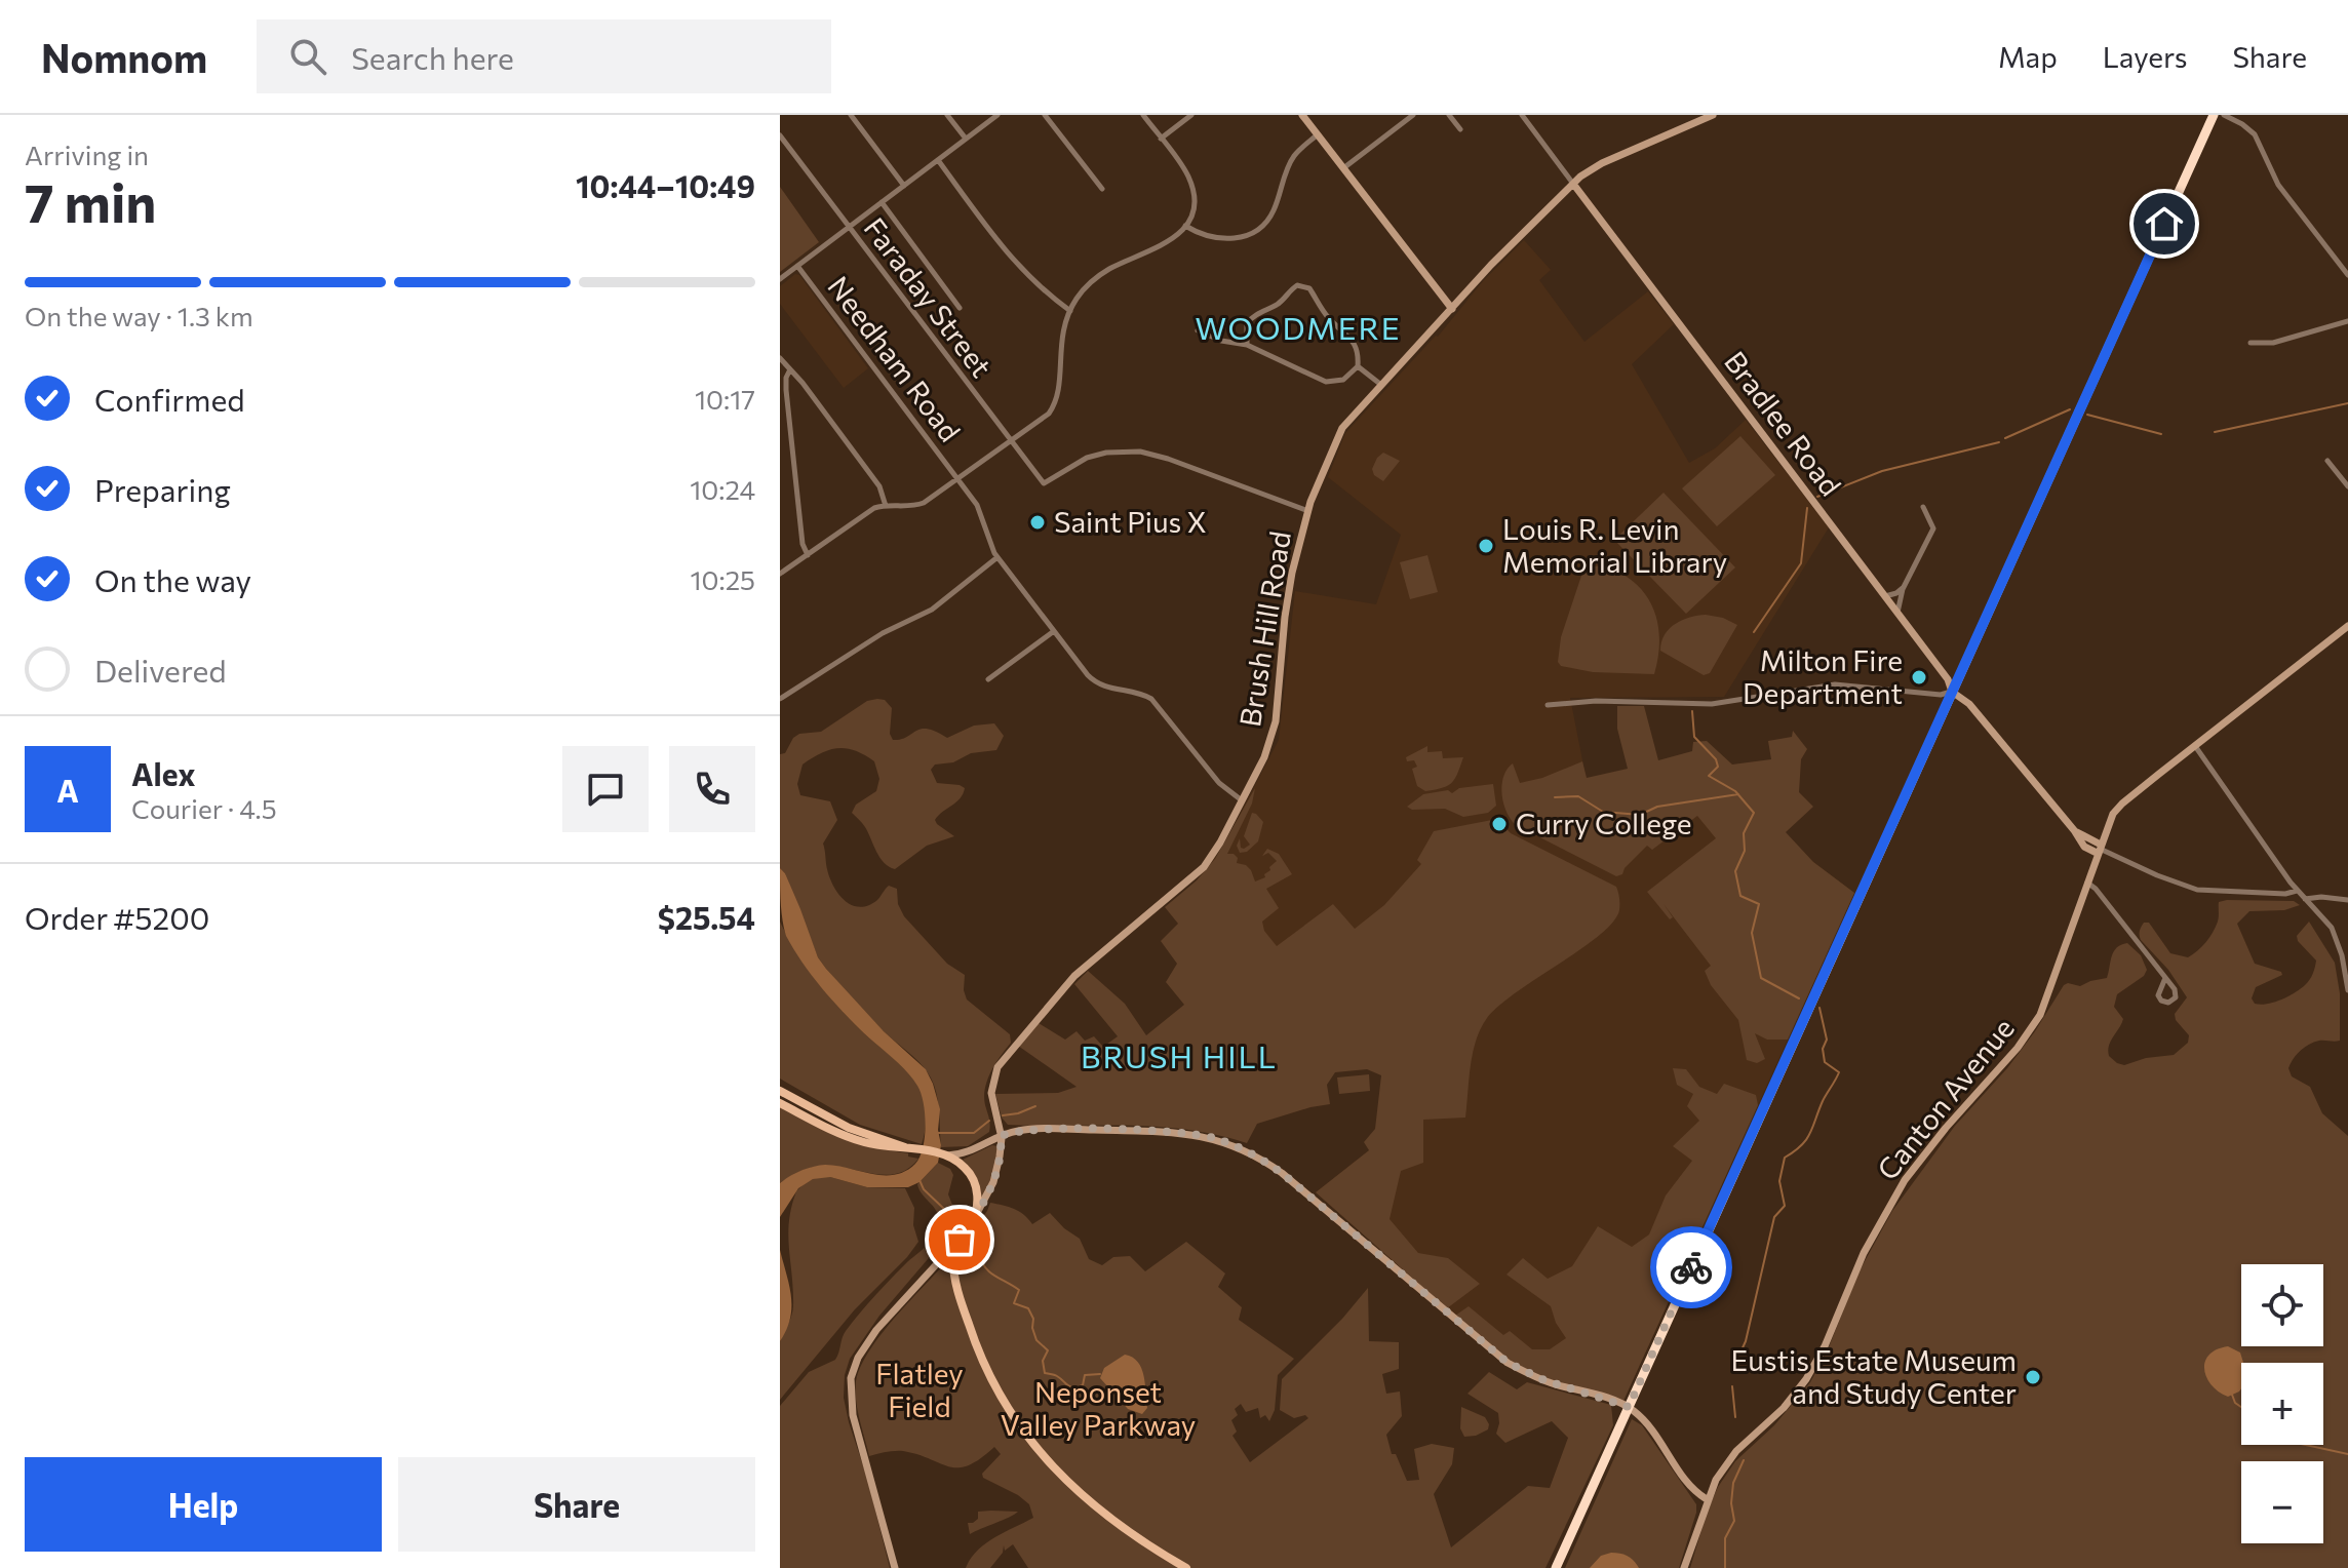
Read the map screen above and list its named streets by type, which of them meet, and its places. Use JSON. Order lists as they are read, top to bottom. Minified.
{"streets":{"street":["Faraday Street","Needham Road","Bradlee Road","Brush Hill Road","Canton Avenue"]},"crossings":[["Faraday Street","Brush Hill Road"],["Needham Road","Brush Hill Road"],["Bradlee Road","Brush Hill Road"],["Bradlee Road","Canton Avenue"]],"districts":["WOODMERE","BRUSH HILL"],"parks":["Flatley Field","Neponset Valley Parkway"],"places":["Saint Pius X","Louis R. Levin Memorial Library","Milton Fire Department","Curry College","Eustis Estate Museum and Study Center"],"page":{"header":"Nomnom","search":"Search here","nav":["Map","Layers","Share"],"heading":["7 min","Arriving in","10:44–10:49"],"panel":["Alex","Courier · 4.5","Order #5200","$25.54"],"bar":"On the way · 1.3 km","list":[["Confirmed","10:17"],["Preparing","10:24"],["On the way","10:25"],"Delivered"],"round":"A","map_buttons":["+","−"],"buttons":["Help","Share"]}}
